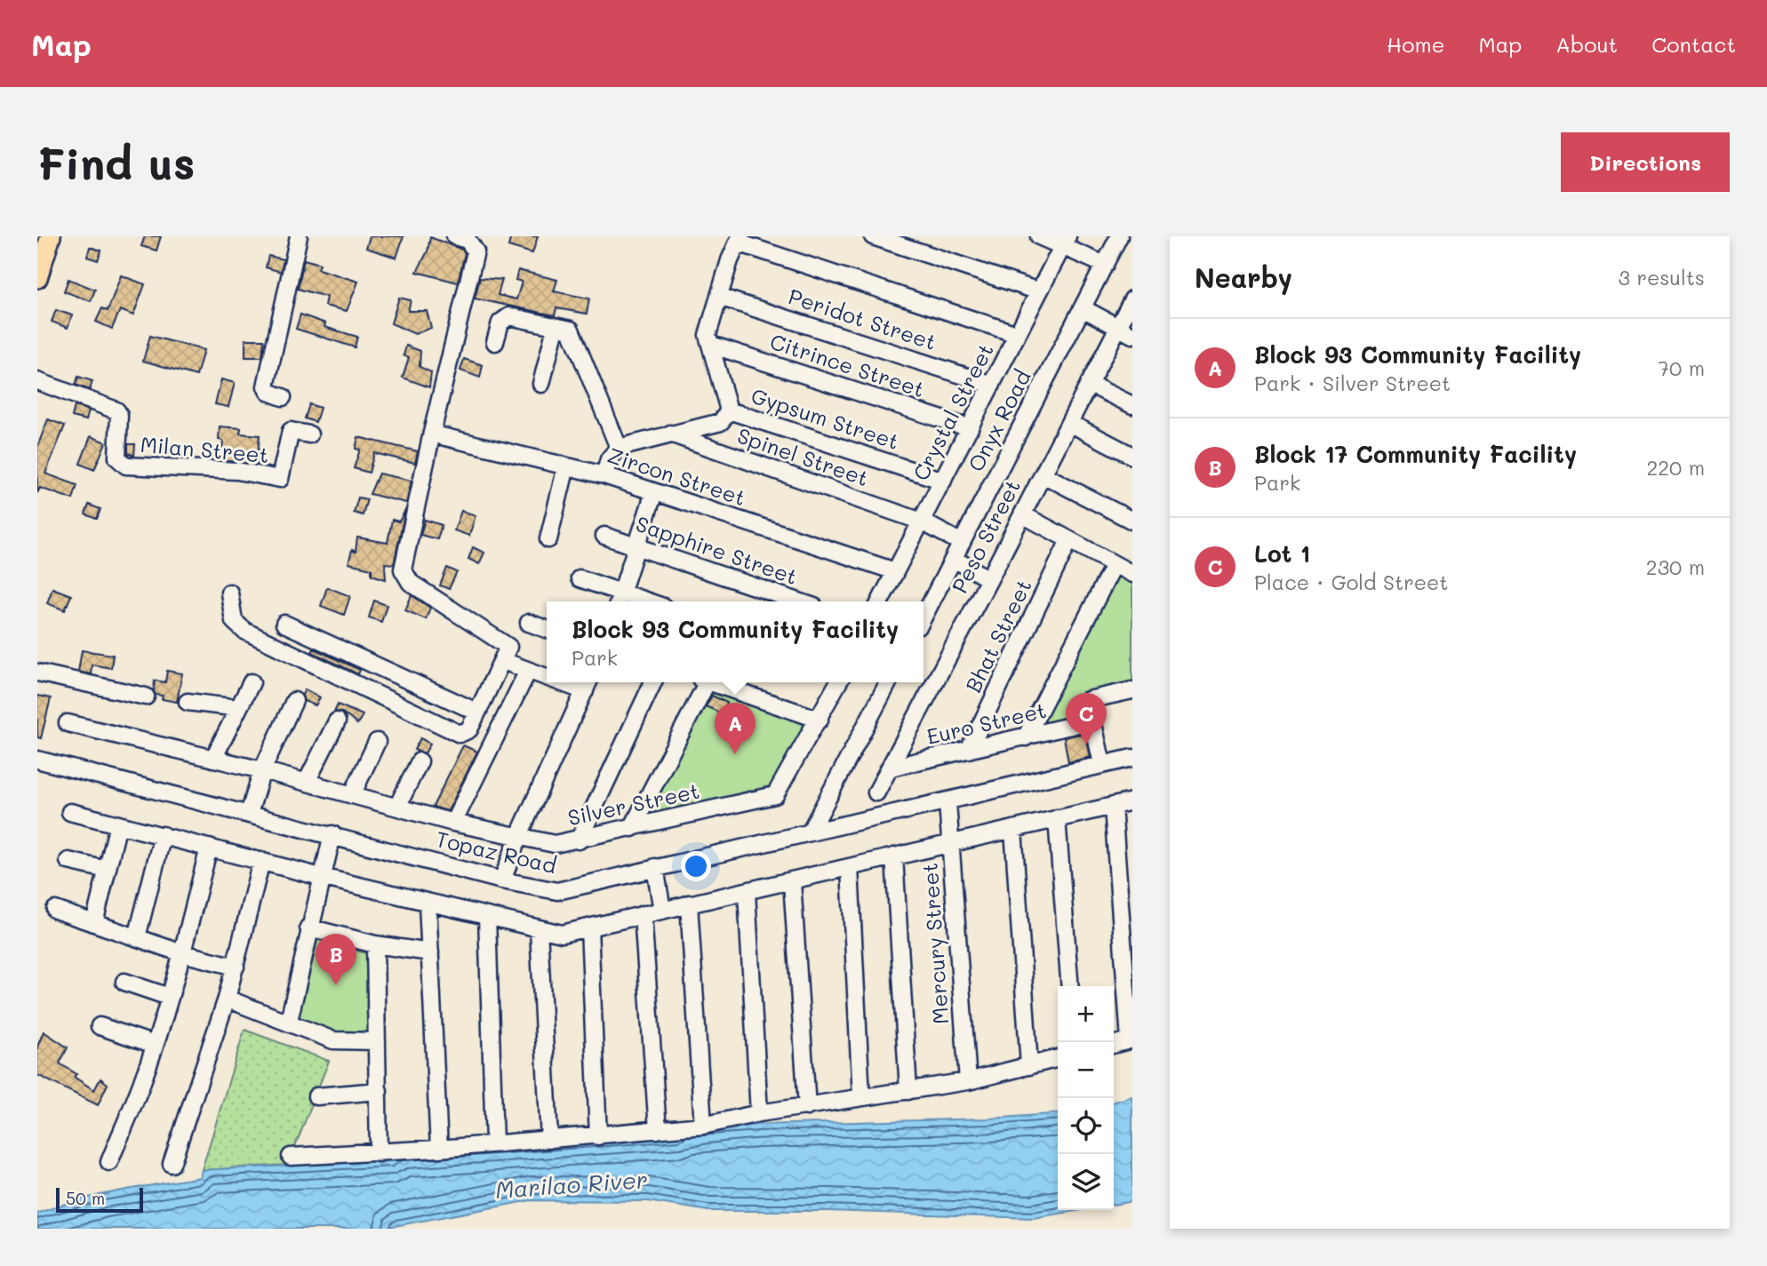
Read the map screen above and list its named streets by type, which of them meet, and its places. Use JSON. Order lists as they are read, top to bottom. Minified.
{"streets":{"street":["Peridot Street","Citrince Street","Crystal Street","Gypsum Street","Onyx Road","Milan Street","Spinel Street","Zircon Street","Peso Street","Sapphire Street","Bhat Street","Euro Street","Silver Street","Topaz Road","Mercury Street"]},"crossings":[["Peridot Street","Crystal Street"],["Citrince Street","Crystal Street"],["Crystal Street","Gypsum Street"],["Crystal Street","Spinel Street"],["Crystal Street","Zircon Street"],["Onyx Road","Spinel Street"],["Peso Street","Euro Street"],["Bhat Street","Euro Street"],["Topaz Road","Mercury Street"]],"water":["Marilao River"],"scale_bar":"50 m","page":{"header":"Map","nav":["Home","Map","About","Contact"],"buttons":"Directions","title":"Find us","heading":["Nearby","3 results"],"list":[{"mark":"A","name":"Block 93 Community Facility","note":"Park · Silver Street","value":"70 m"},{"mark":"B","name":"Block 17 Community Facility","note":"Park","value":"220 m"},{"mark":"C","name":"Lot 1","note":"Place · Gold Street","value":"230 m"}],"popup":["Block 93 Community Facility","Park"],"pins":["C","A","B"],"map_buttons":["+","−"],"scale":"50 m"}}
